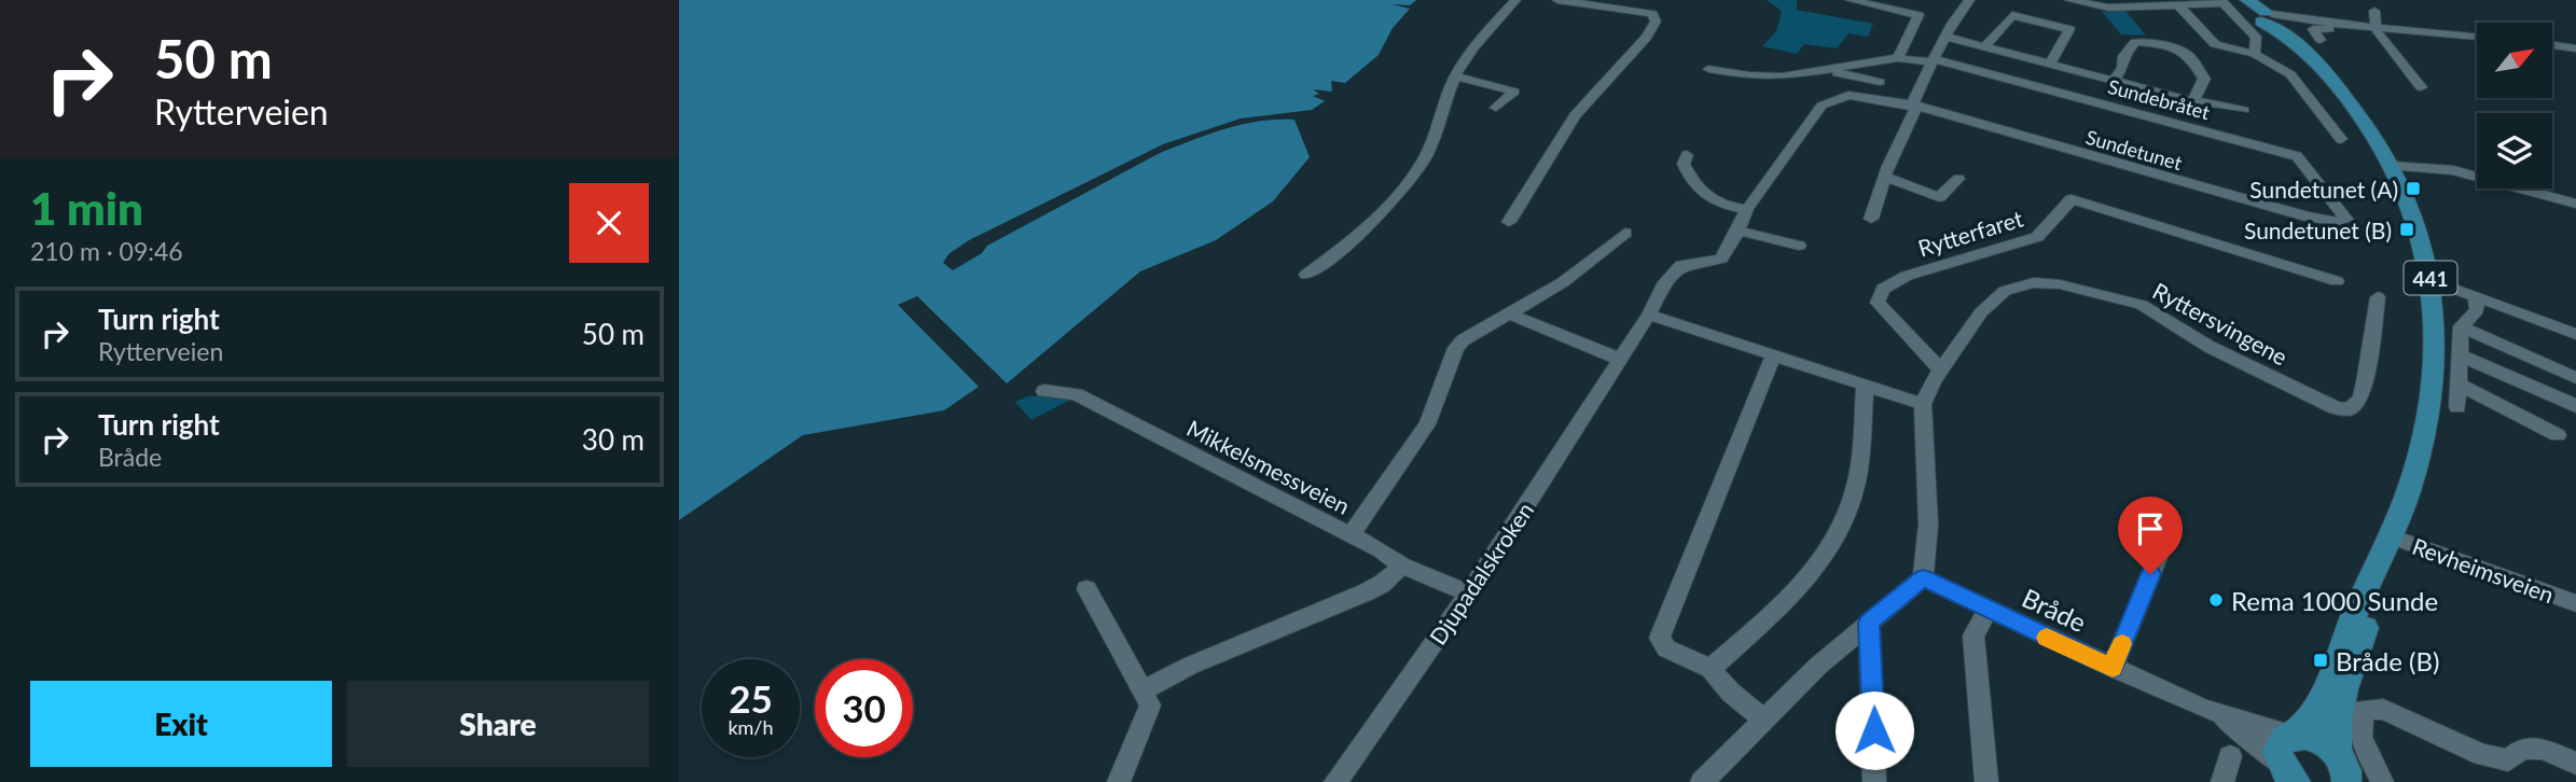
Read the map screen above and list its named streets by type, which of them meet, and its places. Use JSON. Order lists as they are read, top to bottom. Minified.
{"streets":{"main road":["441","Revheimsveien"],"street":["Sundebråtet","Sundetunet","Rytterfaret","Ryttersvingene","Mikkelsmessveien","Djupadalskroken","Bråde"]},"crossings":[["Sundebråtet","Sundetunet"],["Sundetunet","Djupadalskroken"],["Rytterfaret","Ryttersvingene"],["441","Revheimsveien"],["441","Bråde"],["Mikkelsmessveien","Djupadalskroken"],["Revheimsveien","Bråde"]],"places":{"transit":["Sundetunet (A)","Sundetunet (B)","Bråde (B)"],"other":["Rema 1000 Sunde"]},"north":"top right","page":{"turn":["50 m","Rytterveien"],"heading":["1 min","210 m · 09:46"],"list":[{"name":"Turn right","note":"Rytterveien","value":"50 m"},{"name":"Turn right","note":"Bråde","value":"30 m"}],"speed":"25 km/h","limit":"30","buttons":["Exit","Share"]}}
